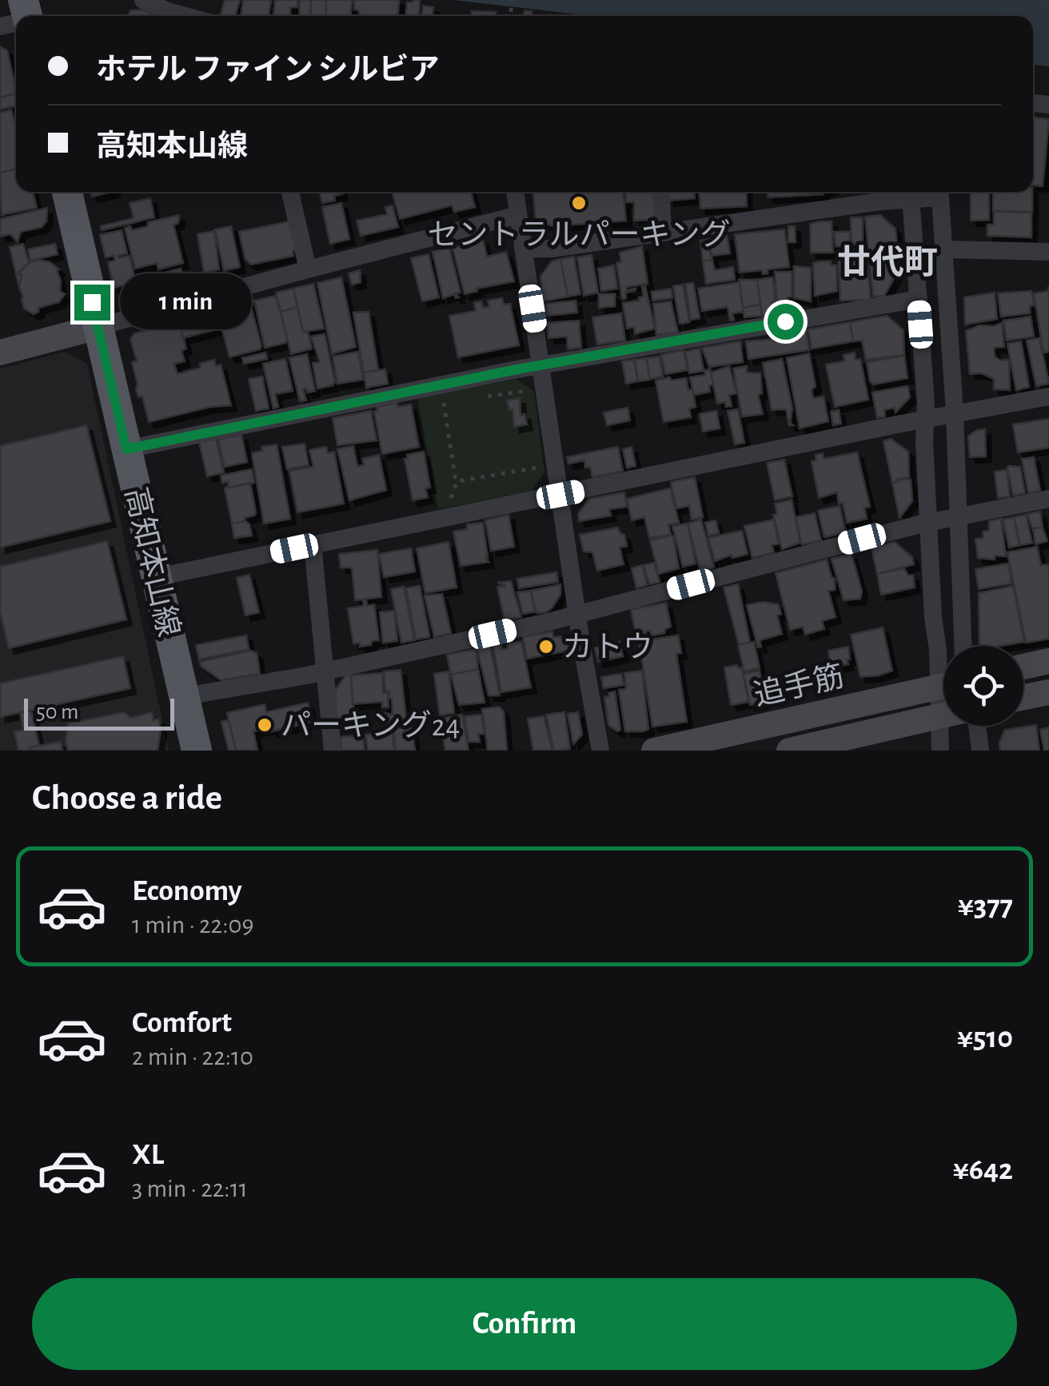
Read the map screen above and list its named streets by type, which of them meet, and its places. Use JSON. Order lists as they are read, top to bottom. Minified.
{"streets":{"main road":["高知本山線"],"street":["追手筋"]},"districts":["廿代町"],"places":["セントラルパーキング","カトウ","パーキング24"],"scale_bar":"50 m","page":{"banner":["ホテル ファイン シルビア","高知本山線"],"bubble":"1 min","scale":"50 m","heading":"Choose a ride","list":[{"name":"Economy","note":"1 min · 22:09","value":"¥377"},{"name":"Comfort","note":"2 min · 22:10","value":"¥510"},{"name":"XL","note":"3 min · 22:11","value":"¥642"}],"buttons":"Confirm"}}
